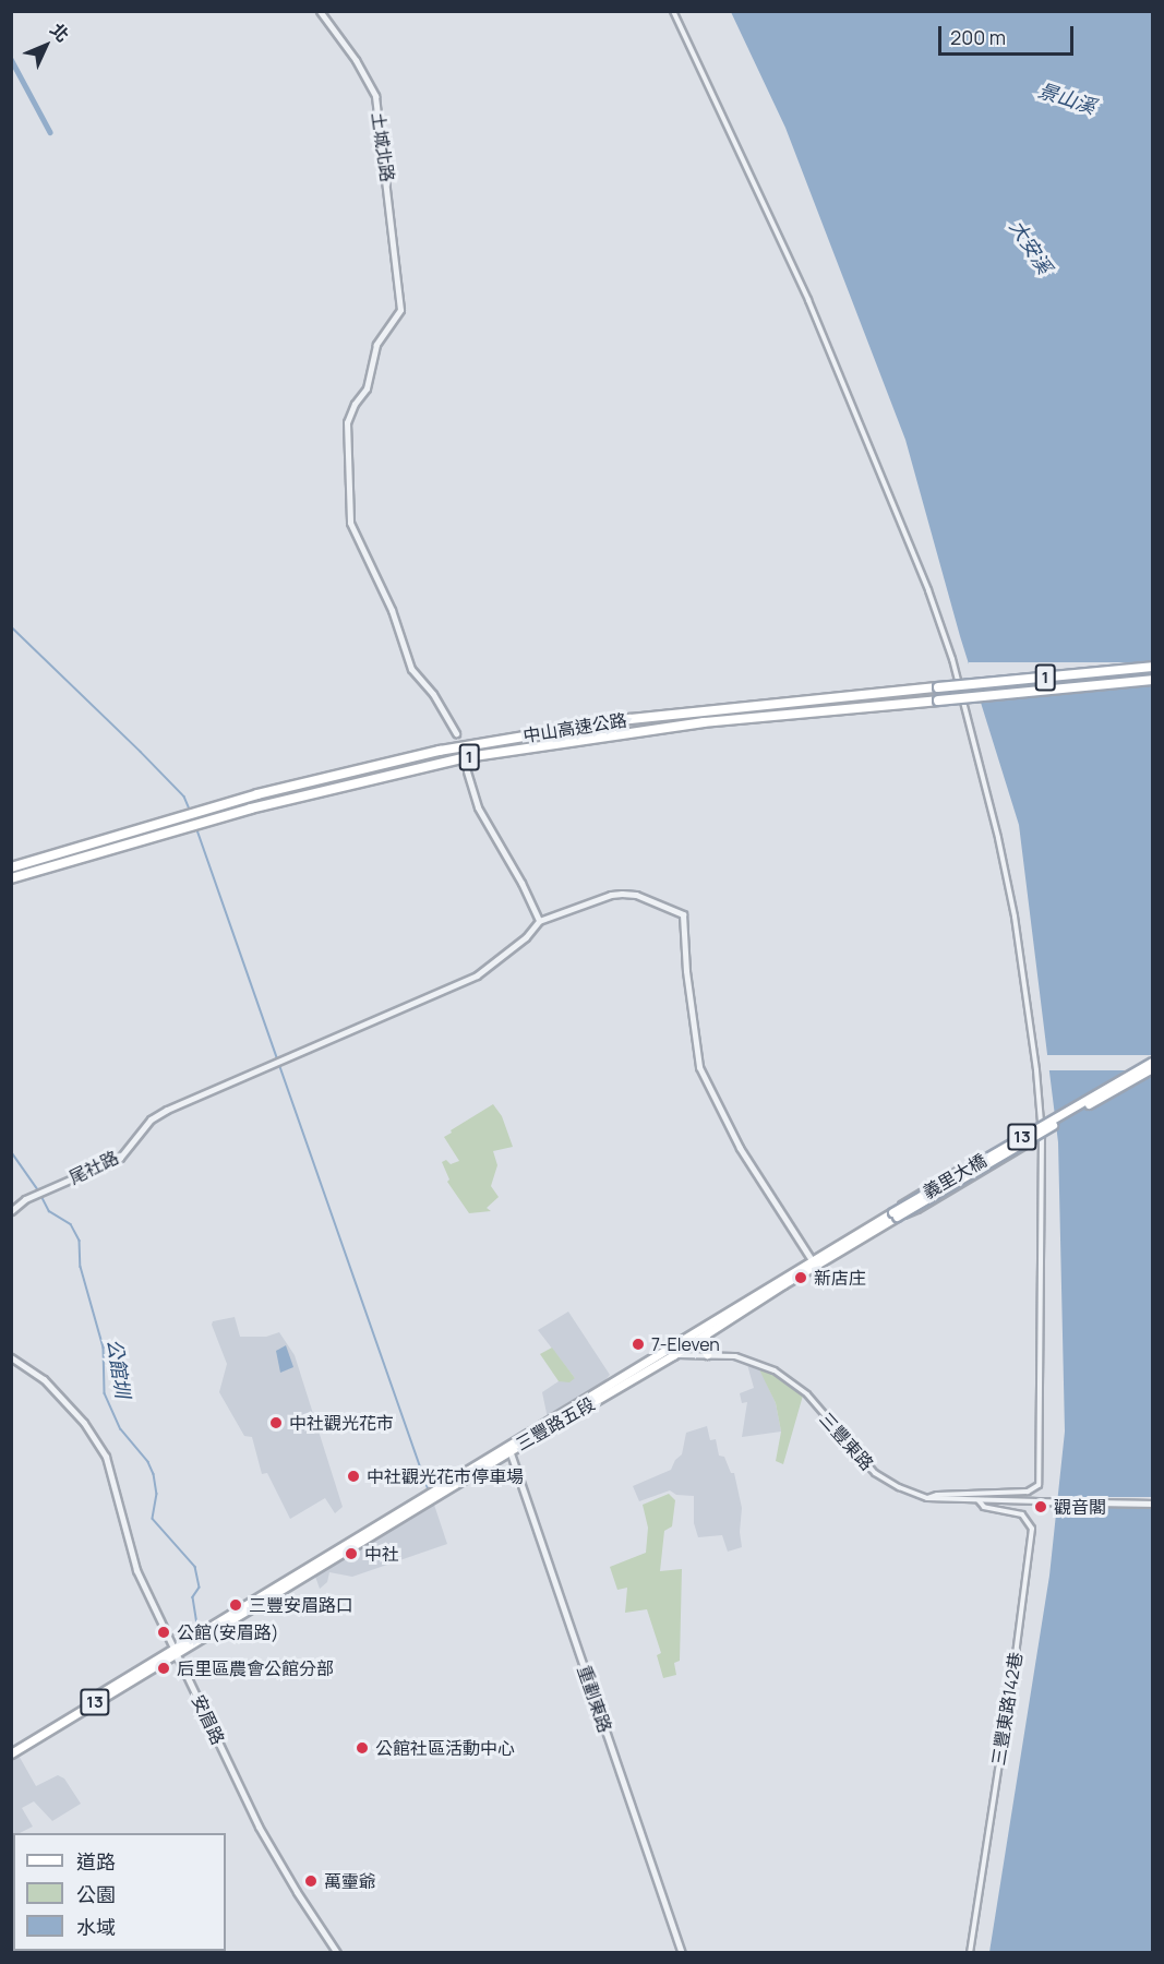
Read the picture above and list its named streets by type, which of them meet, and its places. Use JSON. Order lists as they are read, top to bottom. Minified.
{"streets":{"highway":["1","中山高速公路"],"main road":["13","義里大橋","三豐路五段"],"street":["土城北路","尾社路","三豐東路","重劃東路","三豐東路142巷","安眉路"]},"crossings":[["義里大橋","三豐路五段"],["三豐路五段","三豐東路"],["三豐路五段","重劃東路"],["三豐路五段","安眉路"],["三豐東路","三豐東路142巷"]],"water":["景山溪","大安溪","公館圳"],"places":["新店庄","7-Eleven","中社觀光花市","中社觀光花市停車場","觀音閣","中社","三豐安眉路口","公館(安眉路)","后里區農會公館分部","公館社區活動中心","萬𤫊爺"],"legend":["道路","公園","水域"],"scale_bar":"200 m","north":"top right"}
